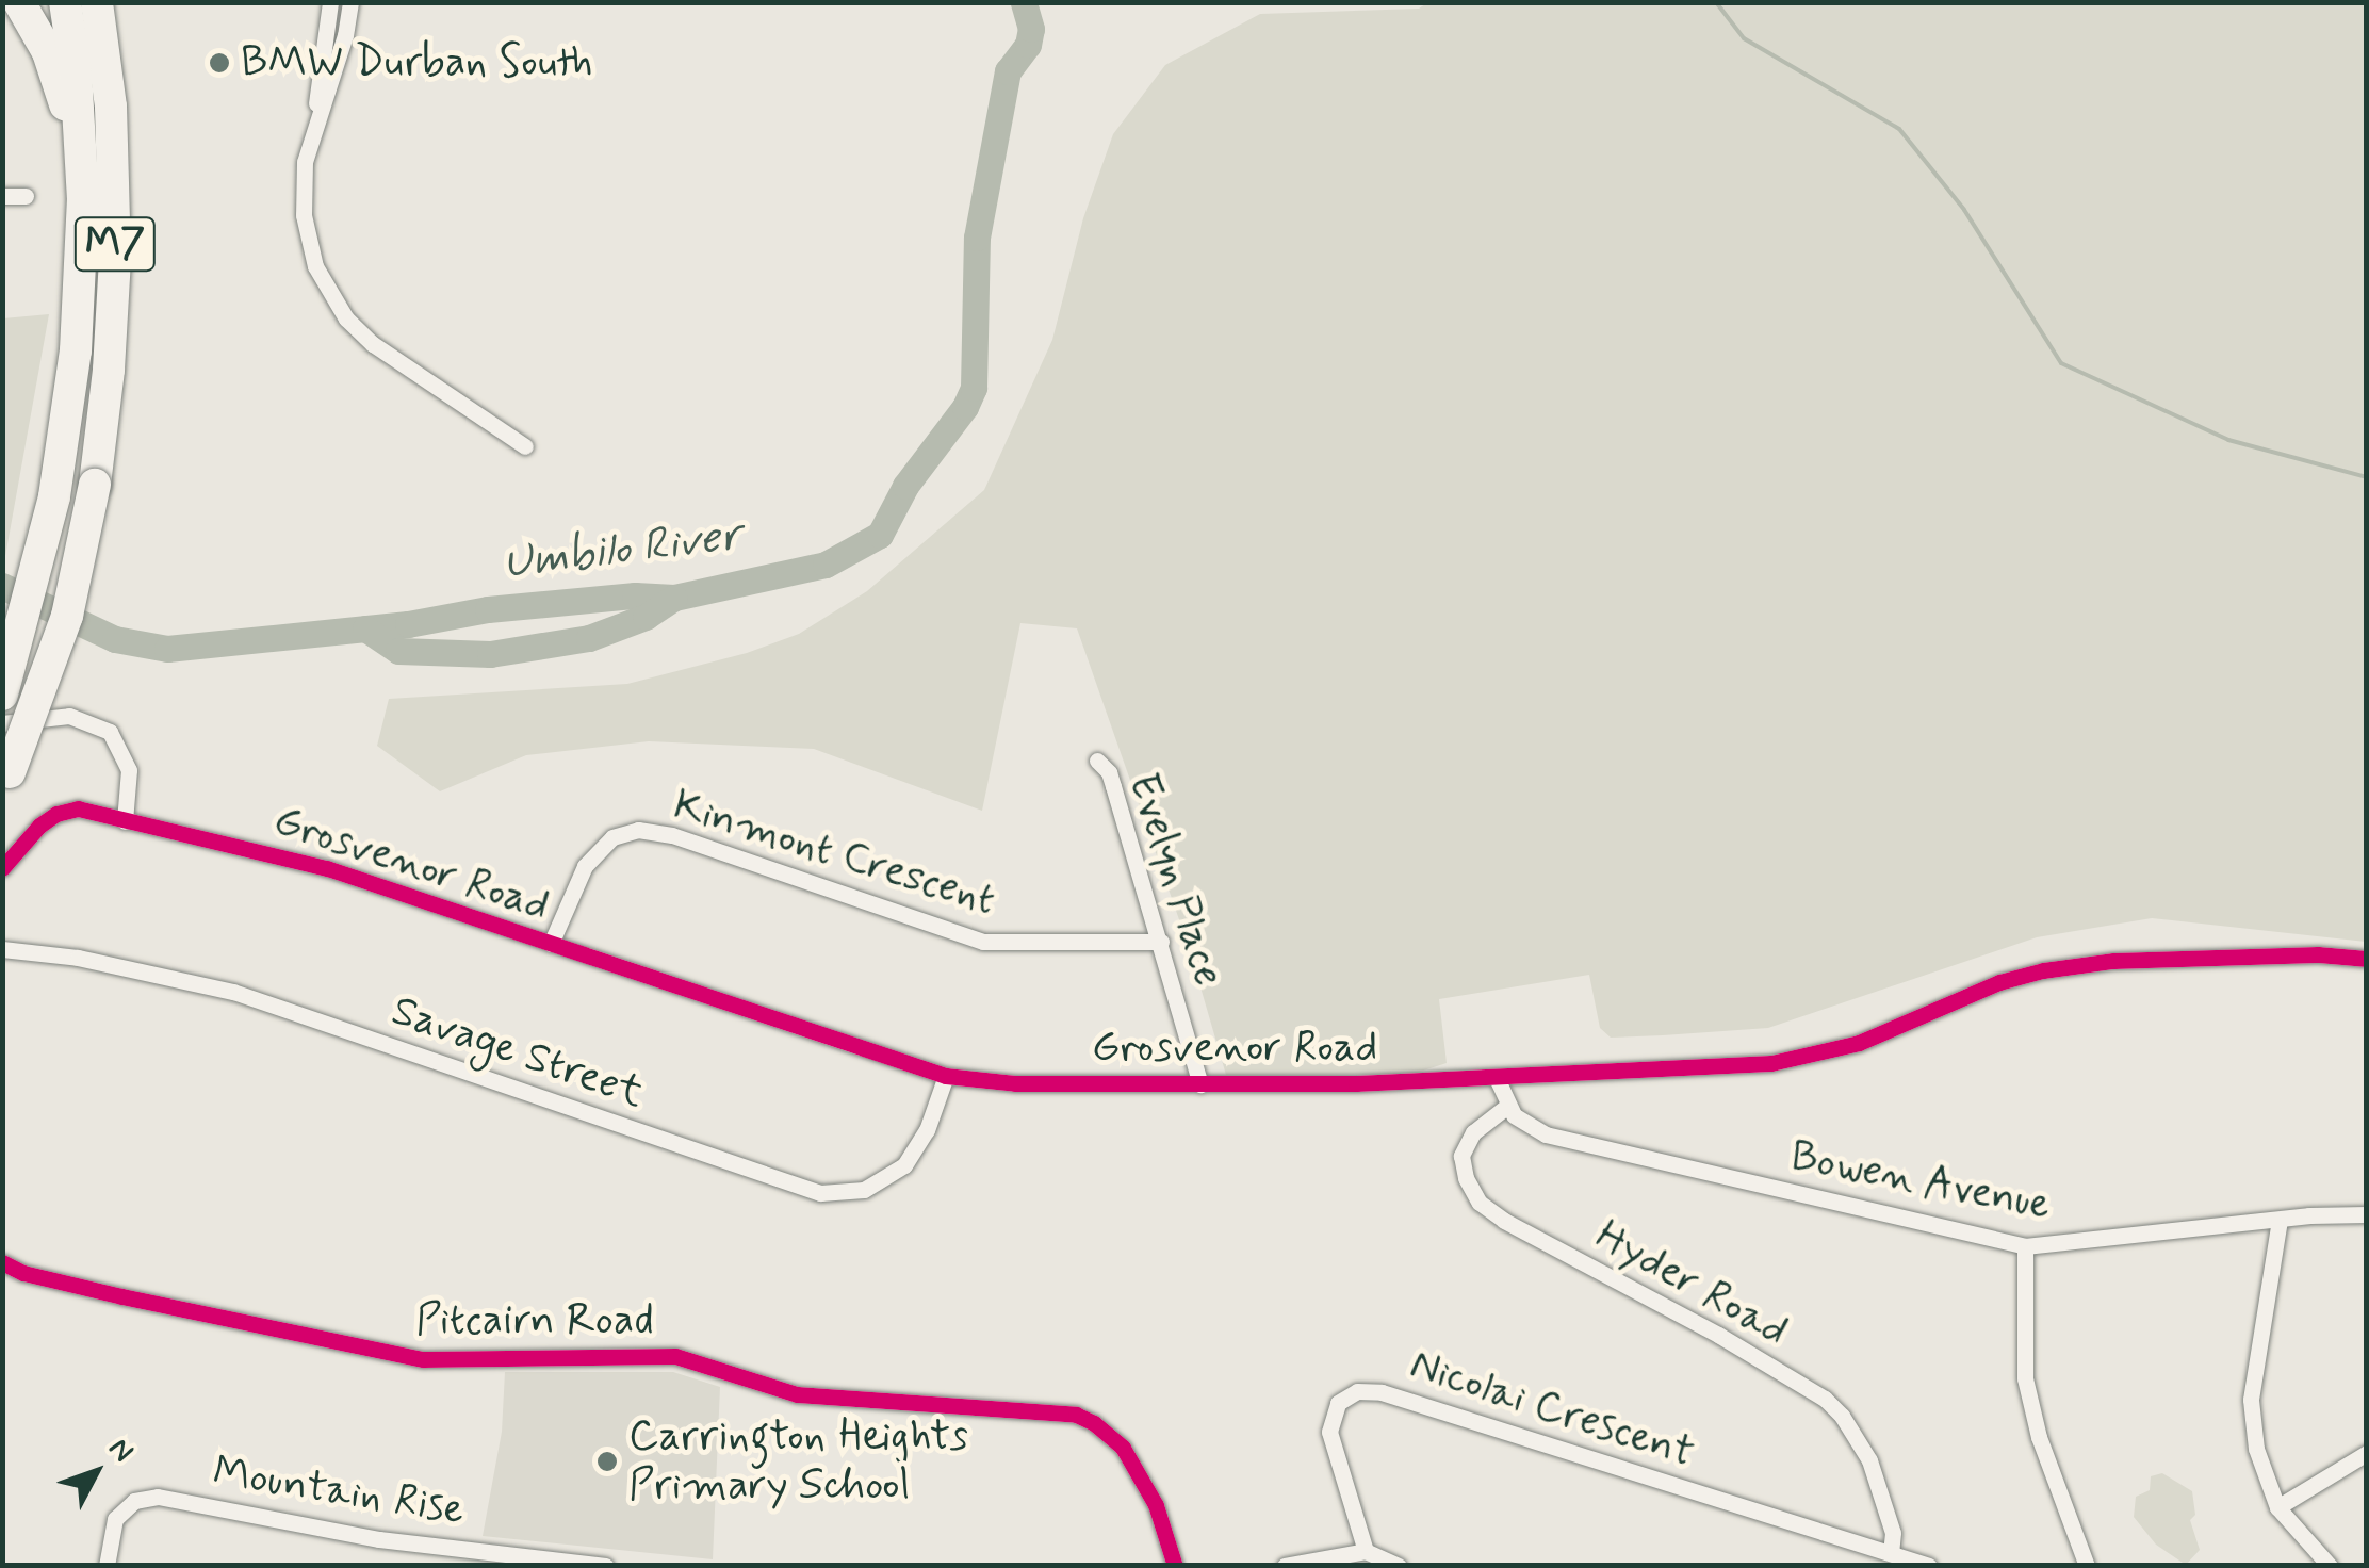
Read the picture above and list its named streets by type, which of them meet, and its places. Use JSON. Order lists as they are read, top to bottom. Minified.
{"streets":{"highway":["M7"],"street":["Kinmont Crescent","Grosvenor Road","Evelyn Place","Savage Street","Bowen Avenue","Hyder Road","Pitcairn Road","Nicolai Crescent","Mountain Rise"]},"crossings":[["Kinmont Crescent","Grosvenor Road"],["Kinmont Crescent","Evelyn Place"],["Grosvenor Road","Evelyn Place"],["Grosvenor Road","Savage Street"],["Bowen Avenue","Hyder Road"],["Hyder Road","Nicolai Crescent"]],"water":["Umbilo River"],"places":["BMW Durban South","Carrington Heights Primary School"],"north":"top right"}
